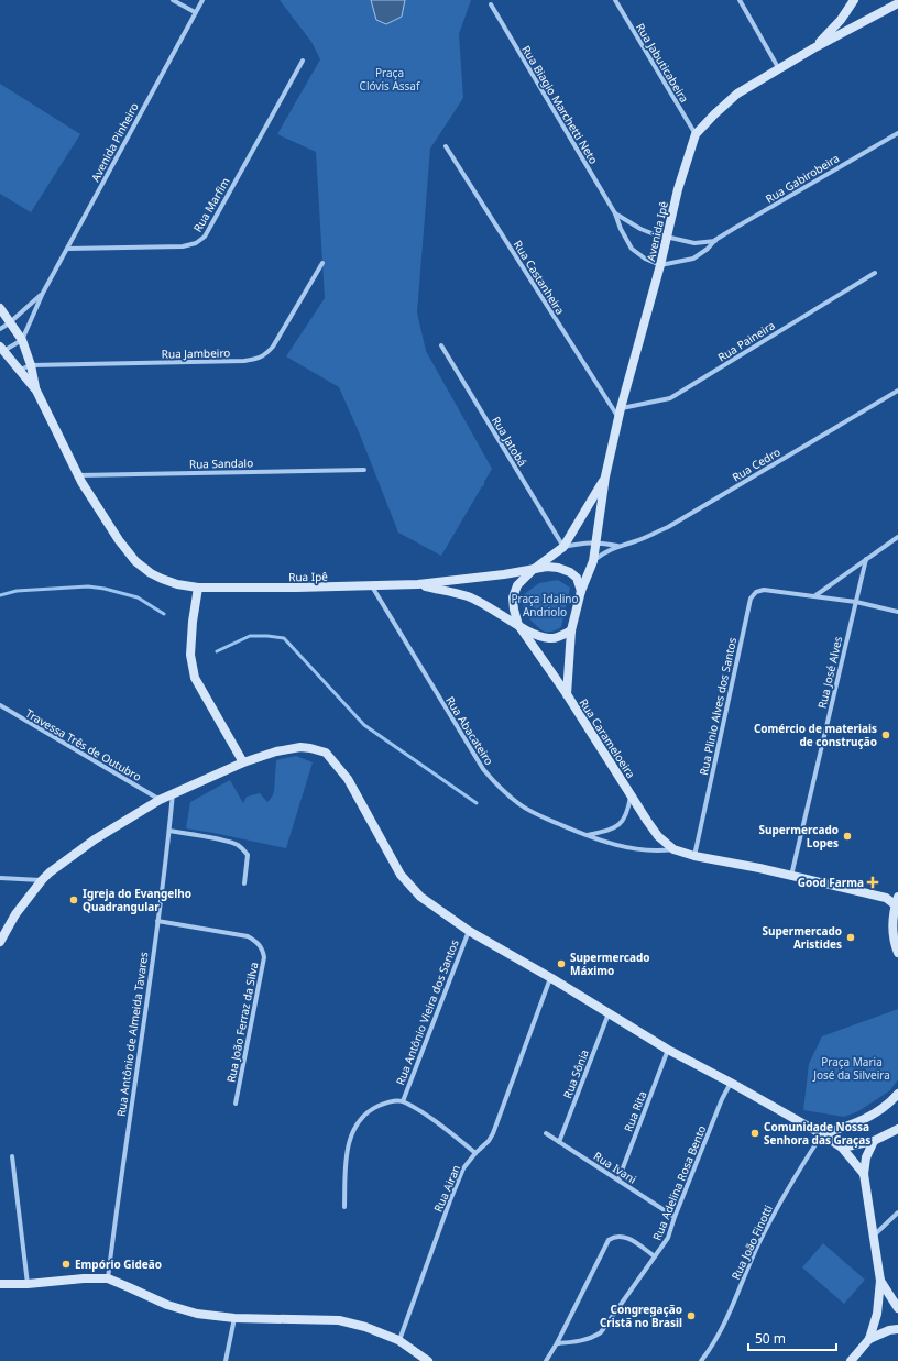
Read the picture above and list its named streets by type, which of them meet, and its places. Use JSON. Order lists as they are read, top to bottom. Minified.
{"streets":{"street":["Rua Jabuticabeira","Rua Biagio Marchetti Neto","Avenida Pinheiro","Rua Gabirobeira","Rua Marfim","Avenida Ipê","Rua Castanheira","Rua Paineira","Rua Jambeiro","Rua Jatobá","Rua Sandalo","Rua Cedro","Rua Ipê","Rua José Alves","Rua Plinio Alves dos Santos","Rua Abacateiro","Rua Carameloeira","Travessa Três de Outubro","Rua Antônio Vieira dos Santos","Rua João Ferraz da Silva","Rua Antônio de Almeida Tavares","Rua Sônia","Rua Rita","Rua Ivani","Rua Adelina Rosa Bento","Rua Airan","Rua João Finotti"]},"crossings":[["Rua Jabuticabeira","Avenida Ipê"],["Rua Biagio Marchetti Neto","Rua Gabirobeira"],["Rua Biagio Marchetti Neto","Avenida Ipê"],["Avenida Pinheiro","Rua Marfim"],["Rua Gabirobeira","Avenida Ipê"],["Avenida Ipê","Rua Castanheira"],["Avenida Ipê","Rua Paineira"],["Avenida Ipê","Rua Jatobá"],["Avenida Ipê","Rua Cedro"],["Avenida Ipê","Rua Ipê"],["Avenida Ipê","Rua Carameloeira"],["Rua Jatobá","Rua Cedro"],["Rua Sandalo","Rua Ipê"],["Rua Ipê","Rua Abacateiro"],["Rua Ipê","Rua Carameloeira"],["Rua José Alves","Rua Plinio Alves dos Santos"],["Rua Abacateiro","Rua Carameloeira"],["Rua João Ferraz da Silva","Rua Antônio de Almeida Tavares"],["Rua Sônia","Rua Ivani"],["Rua Rita","Rua Ivani"],["Rua Ivani","Rua Adelina Rosa Bento"]],"parks":["Praça Clóvis Assaf","Praça Idalino Andriolo","Praça Maria José da Silveira"],"places":{"other":["Comércio de materiais de construção","Supermercado Lopes","Igreja do Evangelho Quadrangular","Supermercado Aristides","Supermercado Máximo","Comunidade Nossa Senhora das Graças","Empório Gideão","Congregação Cristã no Brasil"],"health":["Good Farma"]},"scale_bar":"50 m"}
